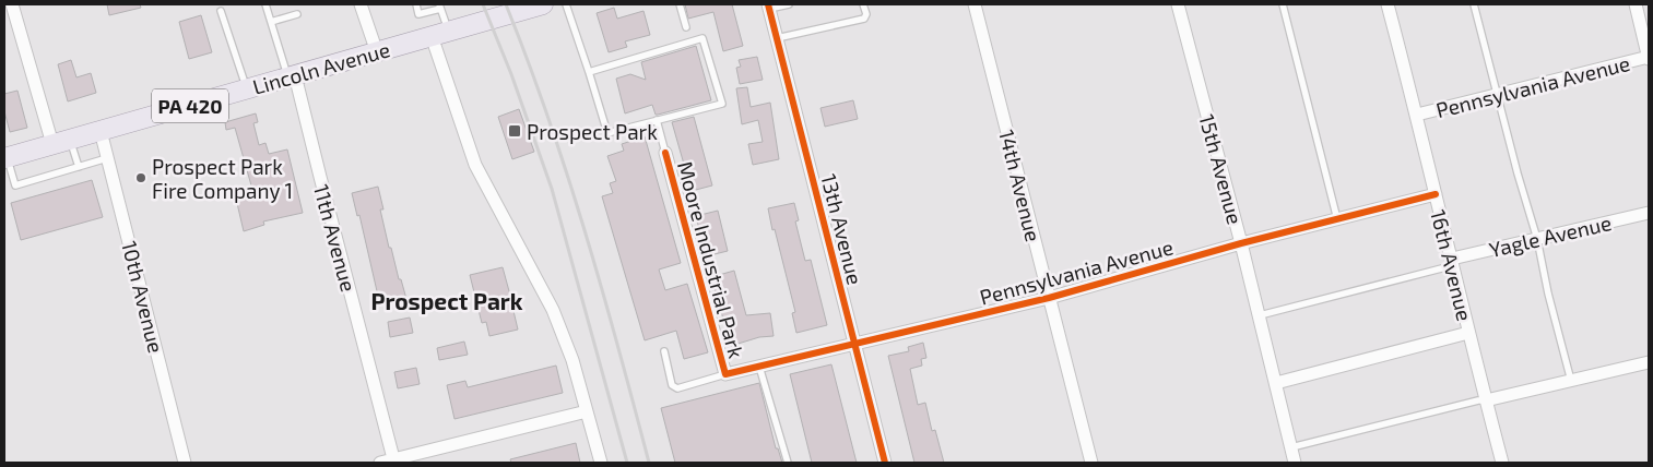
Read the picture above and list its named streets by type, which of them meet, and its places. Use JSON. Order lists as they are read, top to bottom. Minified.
{"streets":{"main road":["Lincoln Avenue","PA 420"],"street":["Pennsylvania Avenue","15th Avenue","14th Avenue","13th Avenue","Yagle Avenue","11th Avenue","Moore Industrial Park","16th Avenue","10th Avenue"]},"crossings":[["Lincoln Avenue","11th Avenue"],["Lincoln Avenue","10th Avenue"],["Pennsylvania Avenue","15th Avenue"],["Pennsylvania Avenue","14th Avenue"],["Pennsylvania Avenue","13th Avenue"],["Pennsylvania Avenue","Moore Industrial Park"],["Pennsylvania Avenue","16th Avenue"],["Yagle Avenue","16th Avenue"]],"districts":["Prospect Park"],"places":{"transit":["Prospect Park"],"other":["Prospect Park Fire Company 1"]}}
